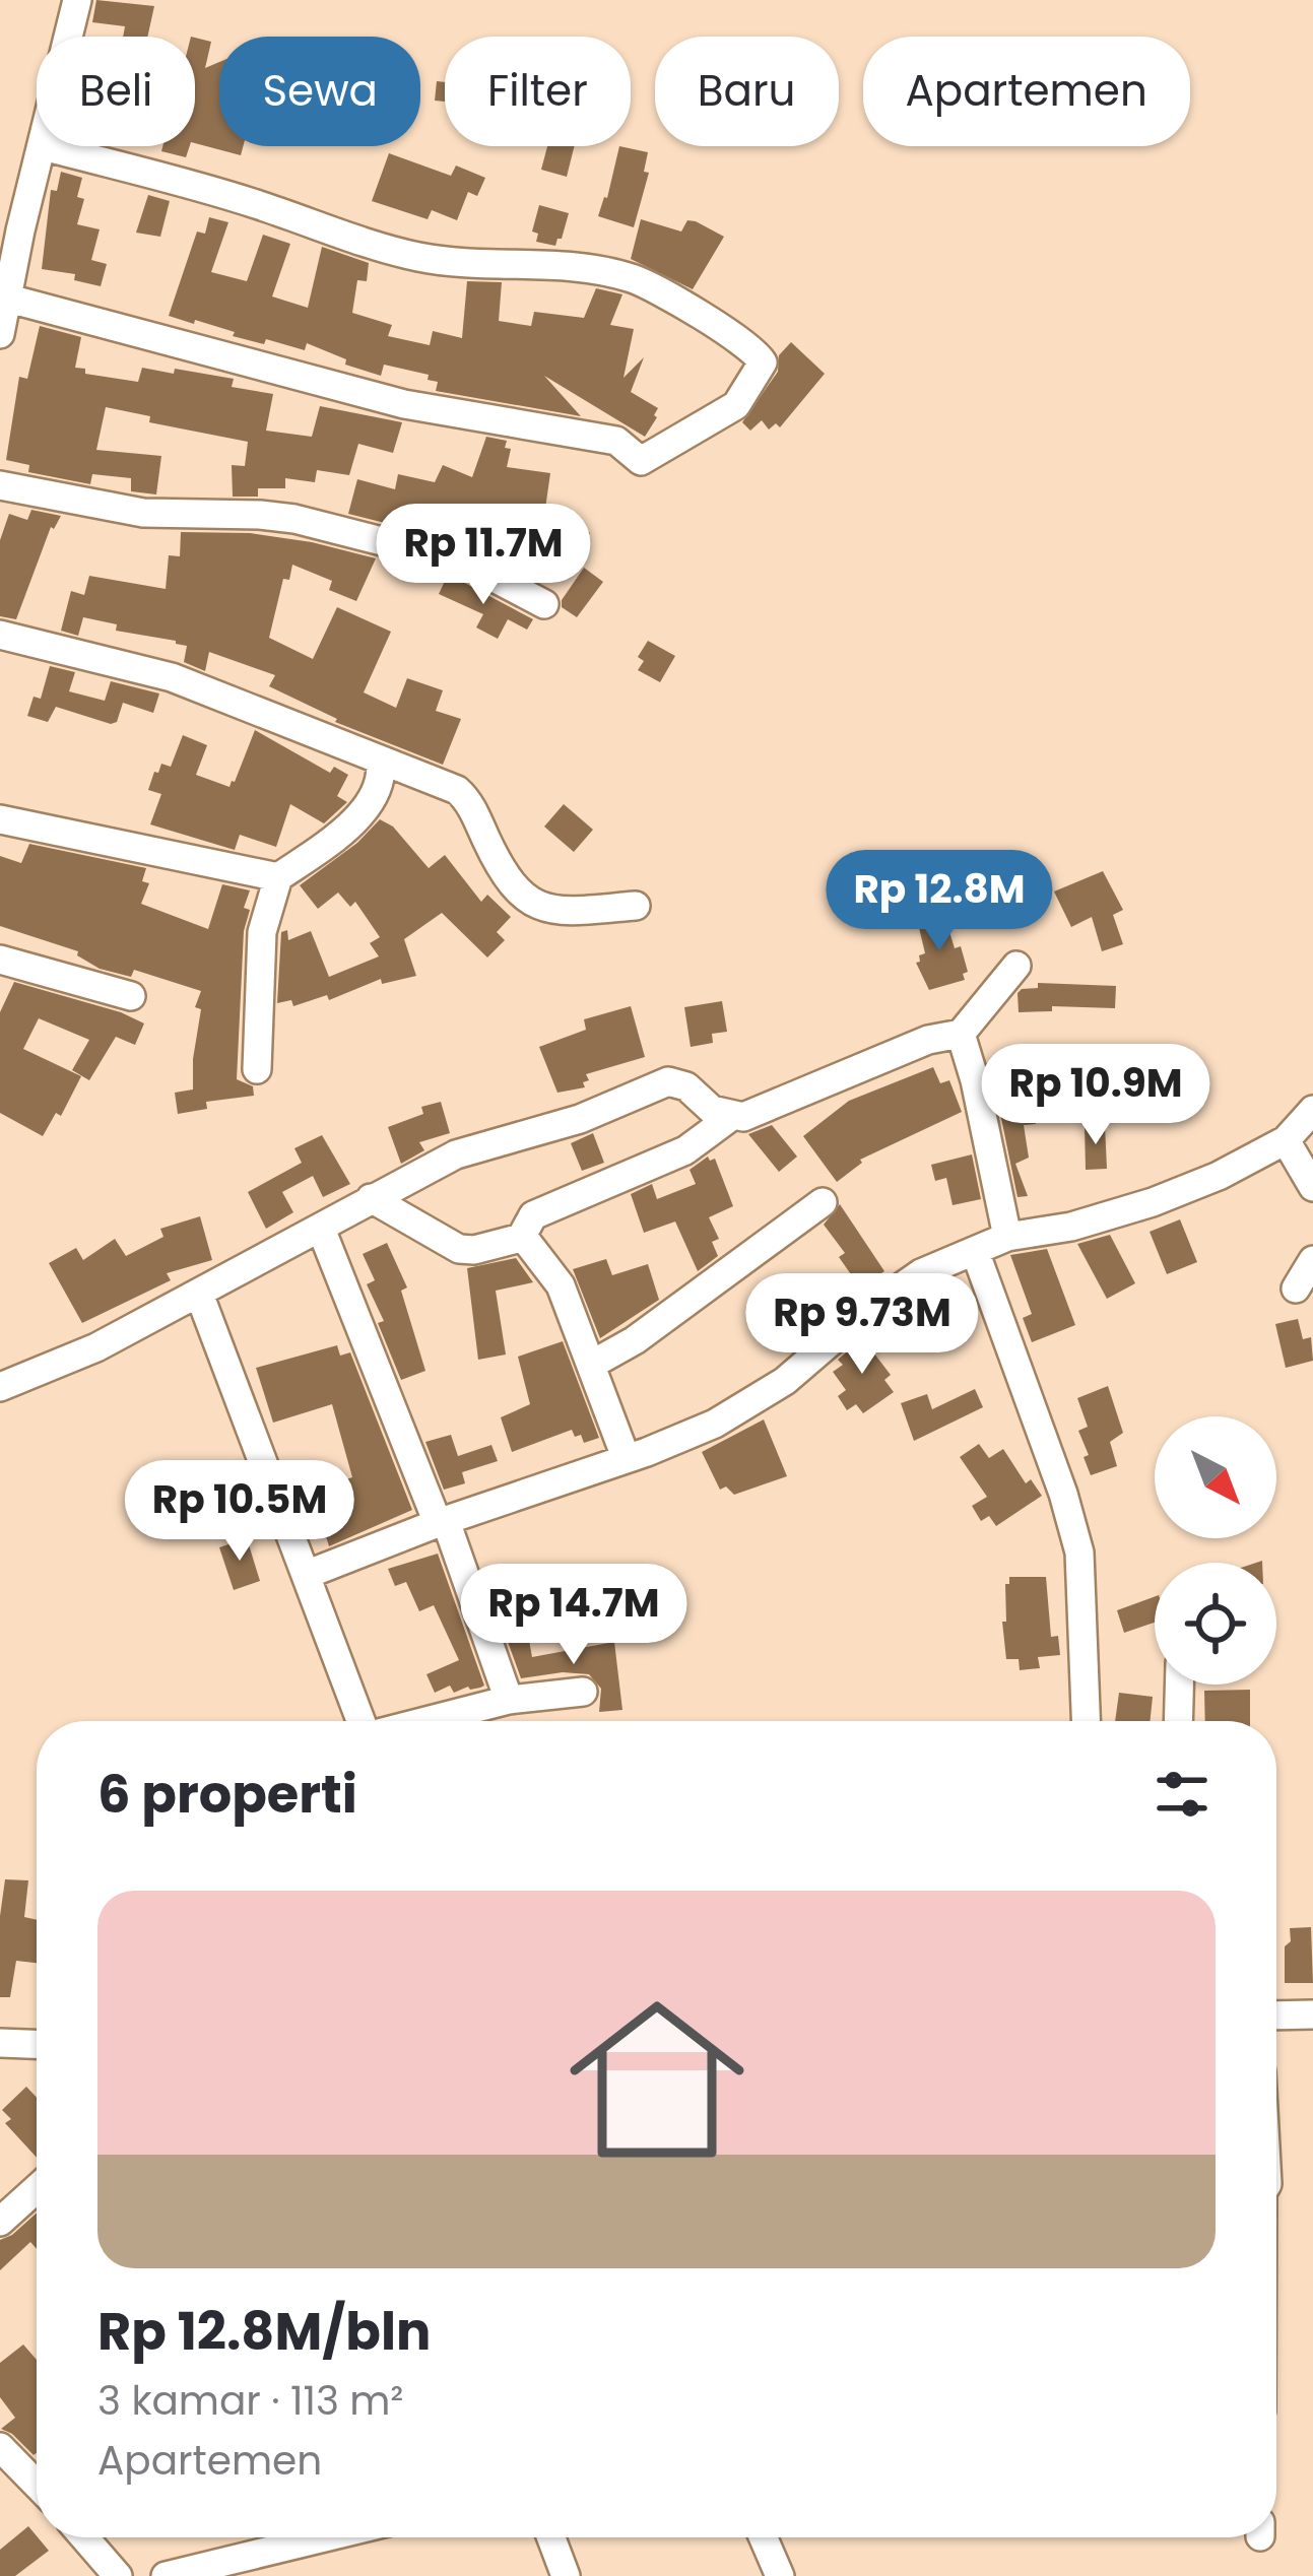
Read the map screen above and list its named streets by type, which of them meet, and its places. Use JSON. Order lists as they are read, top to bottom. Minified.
{"north":"bottom right","page":{"chip":["Beli","Sewa","Filter","Baru","Apartemen"],"price":["Rp 11.7M","Rp 12.8M","Rp 10.9M","Rp 9.73M","Rp 10.5M","Rp 14.7M"],"heading":"6 properti","list":[{"name":"Rp 12.8M/bln","note":"3 kamar · 113 m² · Apartemen"}]}}
